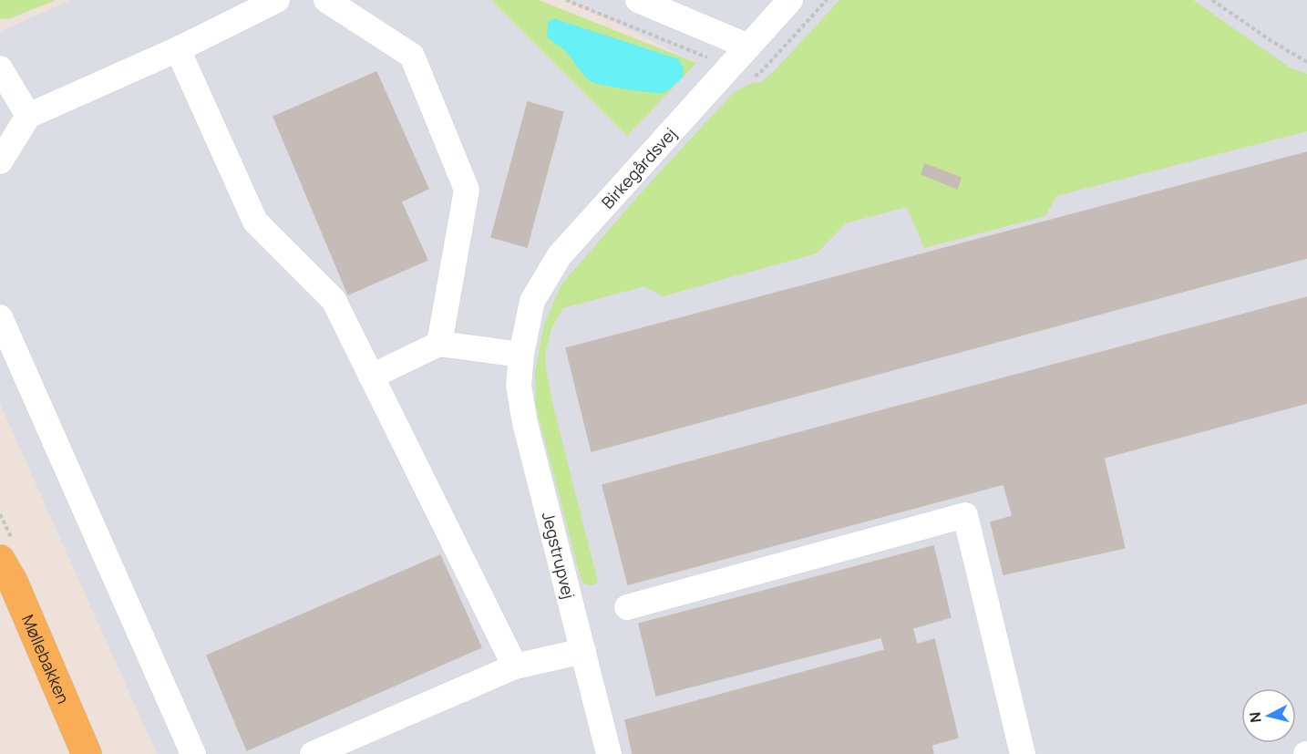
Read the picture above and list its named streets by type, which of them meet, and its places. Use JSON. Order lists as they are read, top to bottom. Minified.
{"streets":{"main road":["Møllebakken"],"street":["Birkegårdsvej","Jegstrupvej"]},"crossings":[["Birkegårdsvej","Jegstrupvej"]],"north":"left"}
